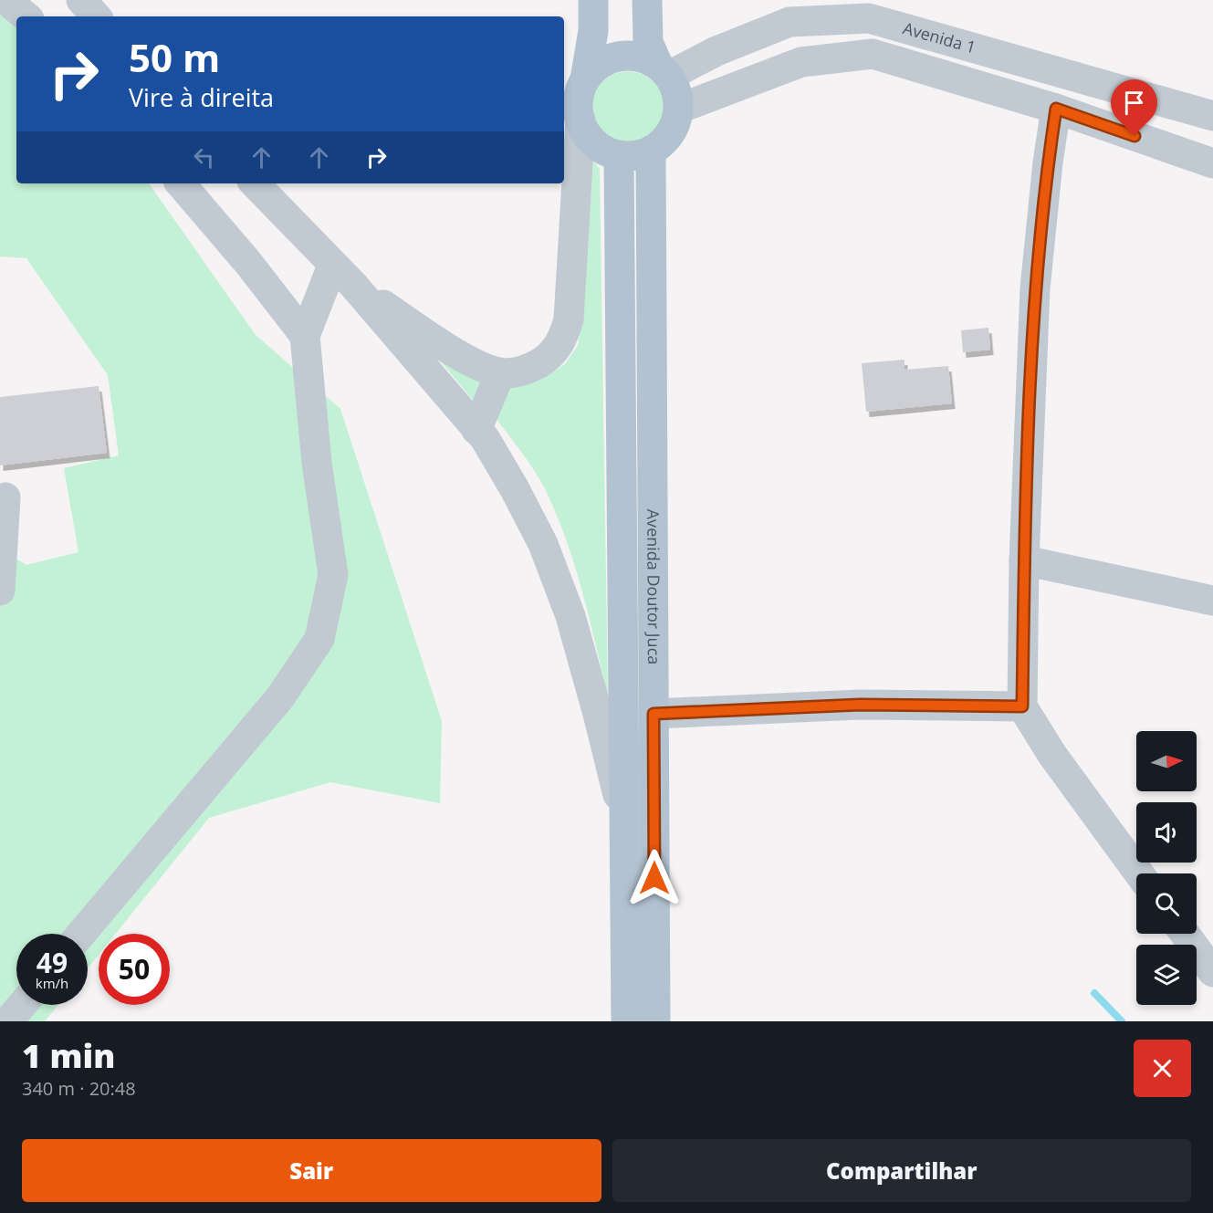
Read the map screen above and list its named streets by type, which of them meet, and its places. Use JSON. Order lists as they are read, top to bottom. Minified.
{"streets":{"main road":["Avenida Doutor Juca"],"street":["Avenida 1"]},"crossings":[["Avenida 1","Avenida Doutor Juca"]],"north":"right","page":{"turn":["50 m","Vire à direita"],"speed":"49 km/h","limit":"50","heading":["1 min","340 m · 20:48"],"buttons":["Sair","Compartilhar"]}}
